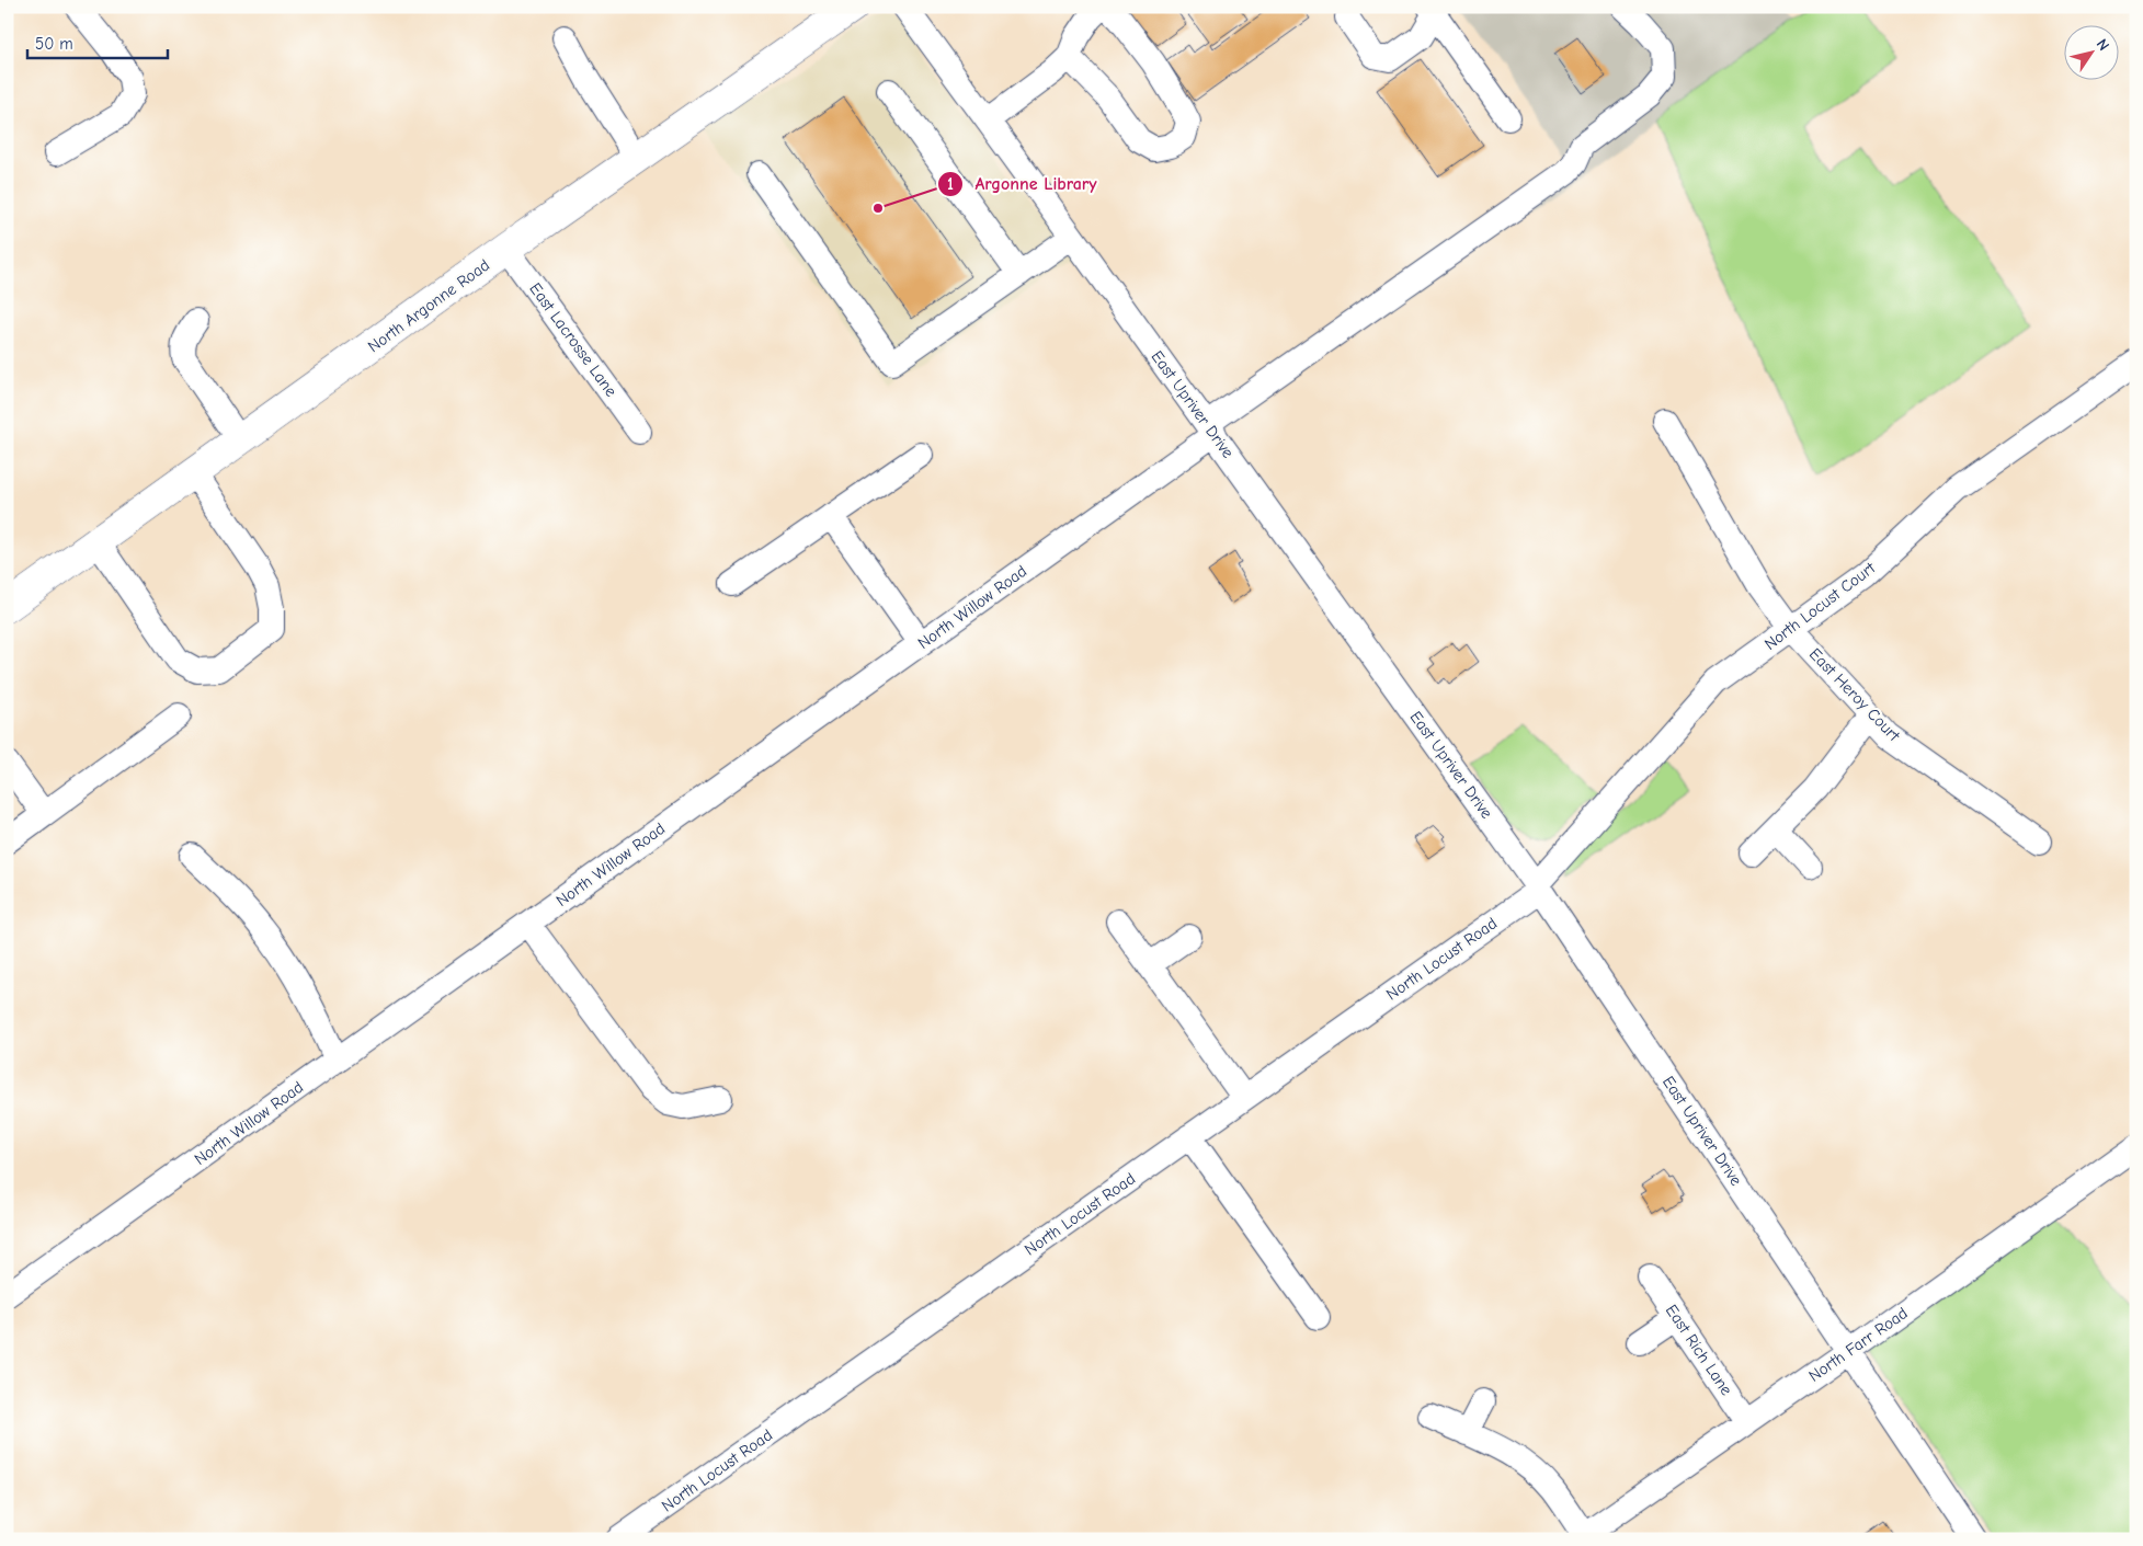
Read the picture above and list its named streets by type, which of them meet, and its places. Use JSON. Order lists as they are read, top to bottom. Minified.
{"streets":{"main road":["North Argonne Road"],"street":["East Lacrosse Lane","East Upriver Drive","North Locust Court","North Willow Road","East Heroy Court","North Locust Road","North Farr Road","East Rich Lane"]},"crossings":[["North Argonne Road","East Lacrosse Lane"],["East Upriver Drive","North Locust Court"],["East Upriver Drive","North Willow Road"],["East Upriver Drive","North Locust Road"],["East Upriver Drive","North Farr Road"],["North Locust Court","East Heroy Court"],["North Locust Court","North Locust Road"],["North Farr Road","East Rich Lane"]],"places":["Argonne Library"],"scale_bar":"50 m","north":"top right"}
